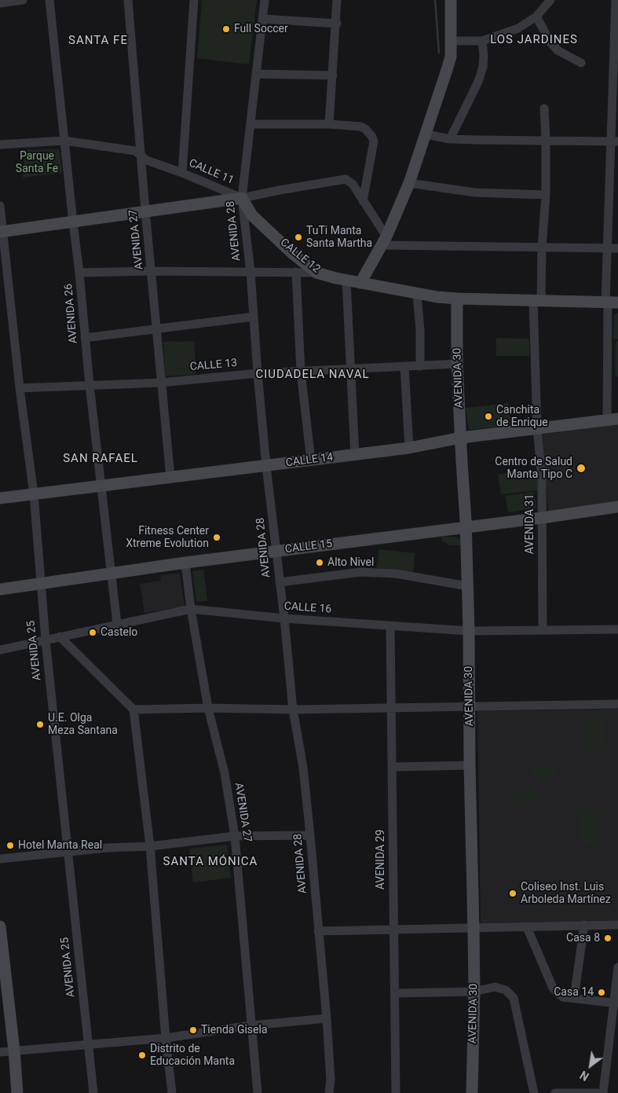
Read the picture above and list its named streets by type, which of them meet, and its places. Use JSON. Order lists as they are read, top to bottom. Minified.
{"streets":{"street":["CALLE 11","AVENIDA 28","AVENIDA 27","CALLE 12","AVENIDA 26","CALLE 13","AVENIDA 30","CALLE 14","AVENIDA 31","CALLE 15","CALLE 16","AVENIDA 25","AVENIDA 29"]},"crossings":[["CALLE 11","AVENIDA 28"],["CALLE 11","AVENIDA 27"],["CALLE 11","CALLE 12"],["CALLE 11","AVENIDA 26"],["AVENIDA 28","CALLE 12"],["AVENIDA 28","CALLE 13"],["AVENIDA 28","CALLE 14"],["AVENIDA 28","CALLE 15"],["AVENIDA 28","CALLE 16"],["AVENIDA 27","CALLE 13"],["AVENIDA 27","CALLE 14"],["AVENIDA 27","CALLE 15"],["AVENIDA 27","CALLE 16"],["CALLE 12","AVENIDA 30"],["CALLE 12","AVENIDA 31"],["AVENIDA 26","CALLE 13"],["AVENIDA 26","CALLE 14"],["AVENIDA 26","CALLE 15"],["AVENIDA 26","CALLE 16"],["CALLE 13","AVENIDA 30"],["CALLE 13","AVENIDA 25"],["AVENIDA 30","CALLE 14"],["AVENIDA 30","CALLE 15"],["AVENIDA 30","CALLE 16"],["CALLE 14","AVENIDA 31"],["CALLE 14","AVENIDA 25"],["AVENIDA 31","CALLE 15"],["AVENIDA 31","CALLE 16"],["CALLE 15","AVENIDA 25"],["CALLE 16","AVENIDA 25"],["CALLE 16","AVENIDA 29"]],"districts":["LOS JARDINES","SANTA FE","CIUDADELA NAVAL","SAN RAFAEL","SANTA MÓNICA"],"parks":["Parque Santa Fe"],"places":["Full Soccer","TuTi Manta Santa Martha","Canchita de Enrique","Centro de Salud Manta Tipo C","Fitness Center Xtreme Evolution","Alto Nivel","Castelo","U.E. Olga Meza Santana","Hotel Manta Real","Coliseo Inst. Luis Arboleda Martínez","Casa 8","Casa 14","Tienda Gisela","Distrito de Educación Manta"],"north":"bottom left"}
